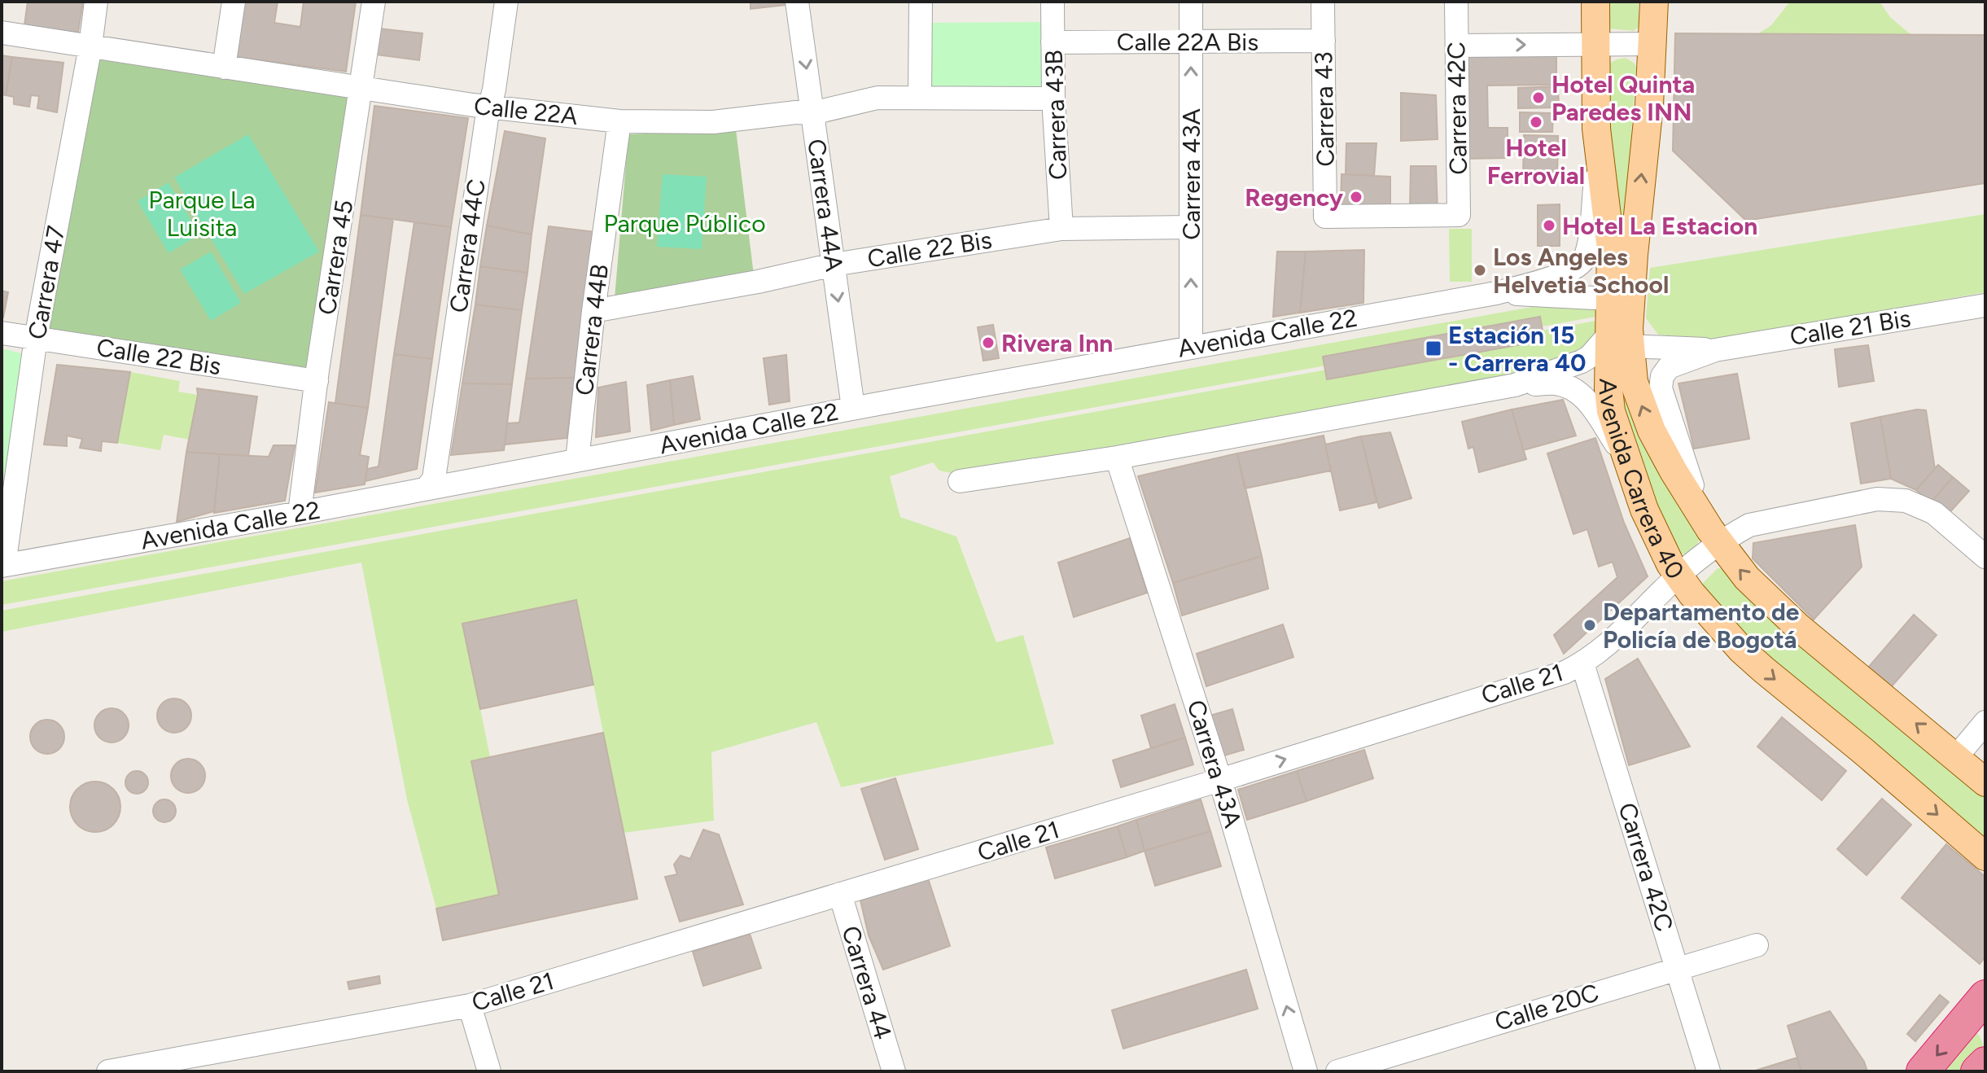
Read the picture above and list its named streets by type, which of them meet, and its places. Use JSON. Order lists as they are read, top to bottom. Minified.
{"streets":{"main road":["Avenida Carrera 40"],"street":["Calle 22A Bis","Carrera 42C","Carrera 43","Calle 22A","Carrera 43B","Carrera 43A","Carrera 44A","Carrera 44C","Calle 22 Bis","Carrera 45","Carrera 47","Calle 21 Bis","Carrera 44B","Avenida Calle 22","Calle 21","Carrera 44","Calle 20C"]},"crossings":[["Calle 22A Bis","Carrera 43"],["Calle 22A Bis","Carrera 43B"],["Calle 22A Bis","Carrera 43A"],["Carrera 42C","Carrera 43"],["Carrera 42C","Calle 21"],["Carrera 42C","Calle 20C"],["Calle 22A","Carrera 43B"],["Calle 22A","Carrera 44A"],["Calle 22A","Carrera 44C"],["Calle 22A","Carrera 45"],["Calle 22A","Carrera 47"],["Calle 22A","Carrera 44B"],["Carrera 43B","Calle 22 Bis"],["Carrera 43A","Calle 22 Bis"],["Carrera 43A","Avenida Calle 22"],["Carrera 43A","Calle 21"],["Carrera 44A","Calle 22 Bis"],["Carrera 44A","Avenida Calle 22"],["Carrera 44C","Avenida Calle 22"],["Calle 22 Bis","Carrera 45"],["Calle 22 Bis","Carrera 47"],["Calle 22 Bis","Carrera 44B"],["Carrera 45","Avenida Calle 22"],["Carrera 47","Avenida Calle 22"],["Calle 21 Bis","Avenida Carrera 40"],["Calle 21 Bis","Calle 21"],["Carrera 44B","Avenida Calle 22"],["Avenida Calle 22","Avenida Carrera 40"],["Avenida Carrera 40","Calle 21"],["Calle 21","Carrera 44"]],"one_way":["Carrera 43A"],"parks":["Parque La Luisita","Parque Público"],"places":{"other":["Hotel Quinta Paredes INN","Hotel Ferrovial","Regency","Hotel La Estacion","Los Angeles Helvetia School","Rivera Inn","Departamento de Policía de Bogotá"],"transit":["Estación 15 - Carrera 40"]}}
